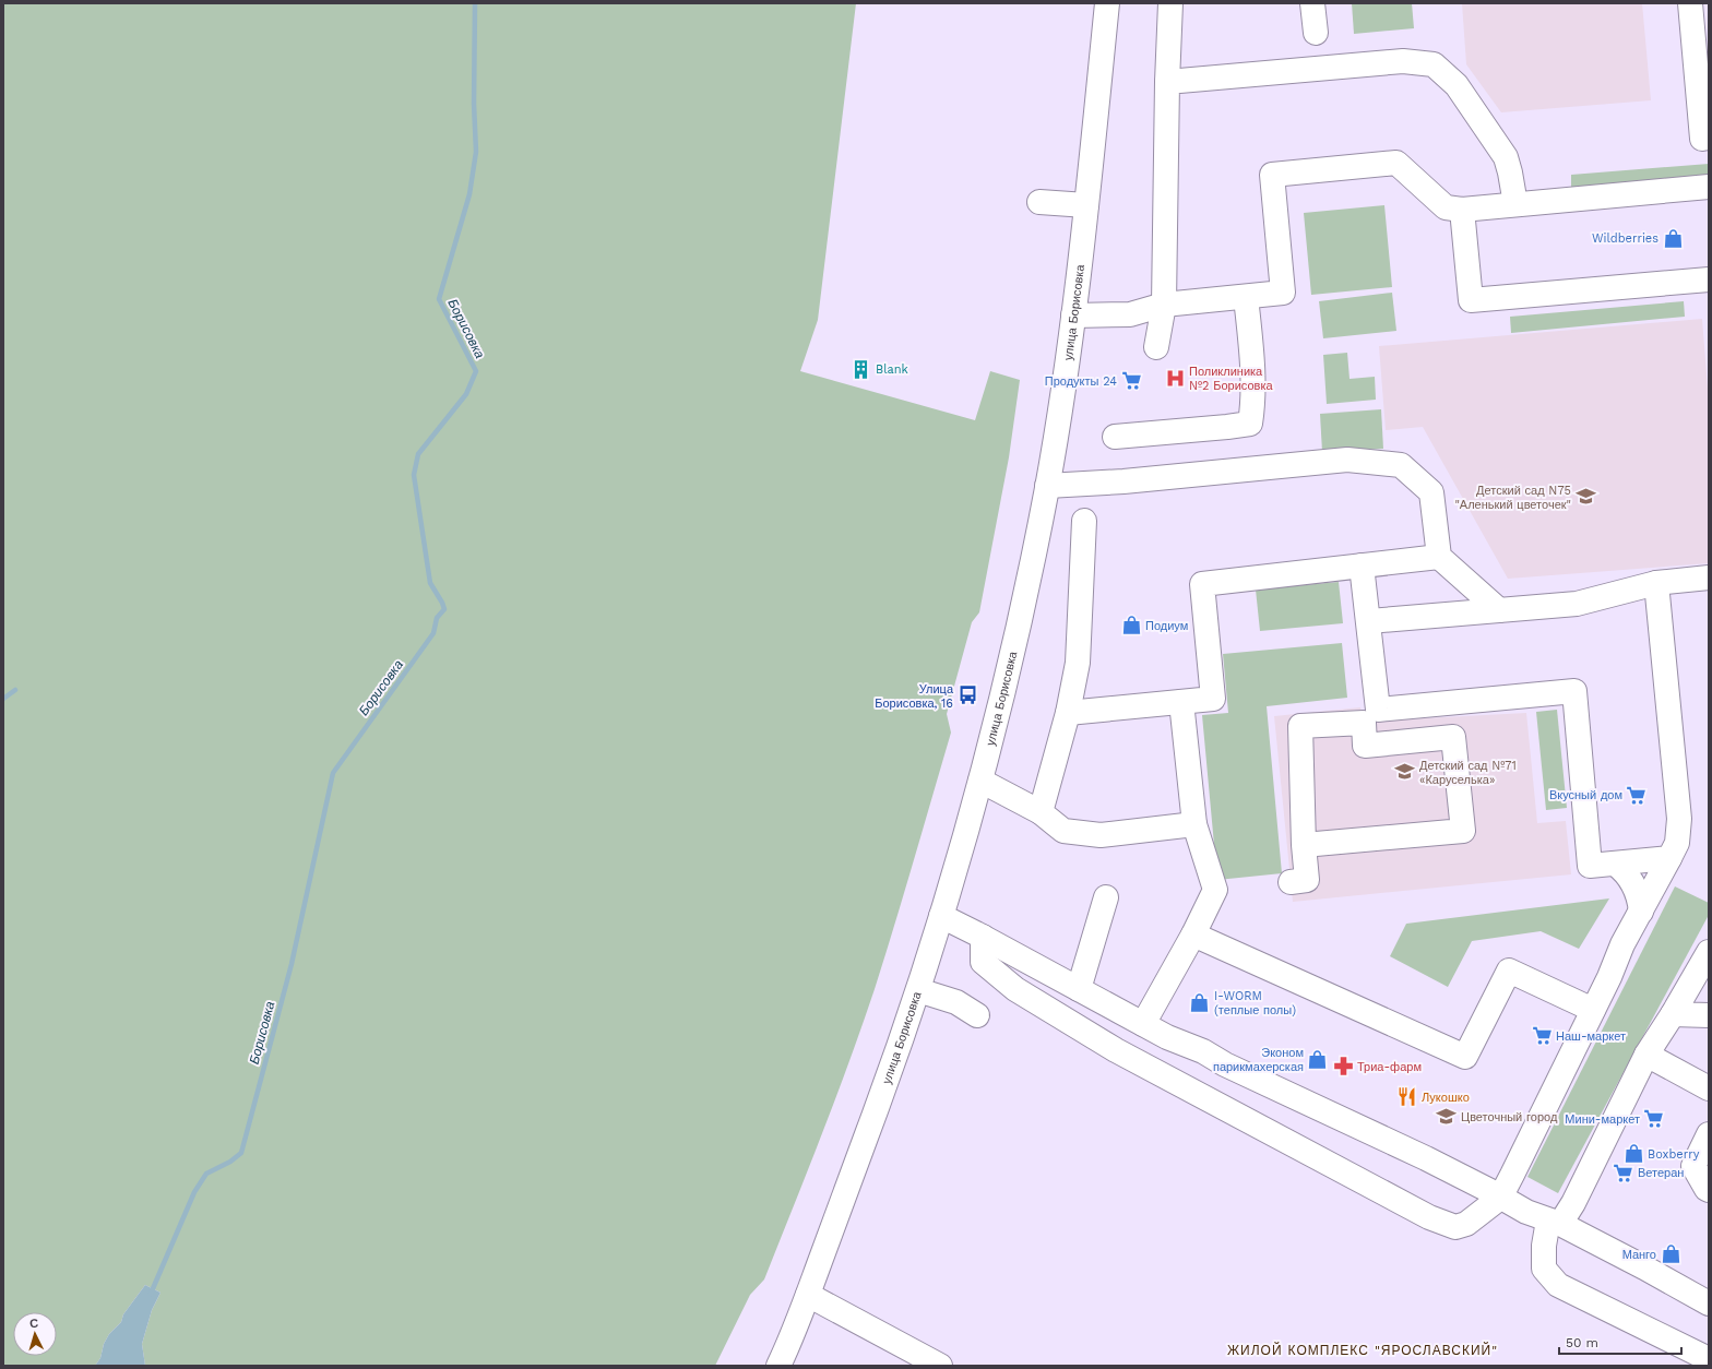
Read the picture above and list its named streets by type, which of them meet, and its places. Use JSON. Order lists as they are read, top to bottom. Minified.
{"streets":{"street":["улица Борисовка"]},"districts":["ЖИЛОЙ КОМПЛЕКС \"ЯРОСЛАВСКИЙ\""],"water":["Борисовка"],"places":{"shop":["Wildberries","Подиум","I-WORM (теплые полы)","Эконом парикмахерская","Boxberry","Манго"],"building":["Blank"],"hospital":["Поликлиника №2 Борисовка"],"supermarket":["Продукты 24","Вкусный дом","Наш-маркет","Мини-маркет","Ветеран"],"school or university":["Детский сад N75 \"Аленький цветочек\"","Детский сад №71 «Каруселька»","Цветочный город"],"bus stop":["Улица Борисовка, 16"],"pharmacy":["Триа-фарм"],"restaurant":["Лукошко"]},"scale_bar":"50 m","north":"top"}
